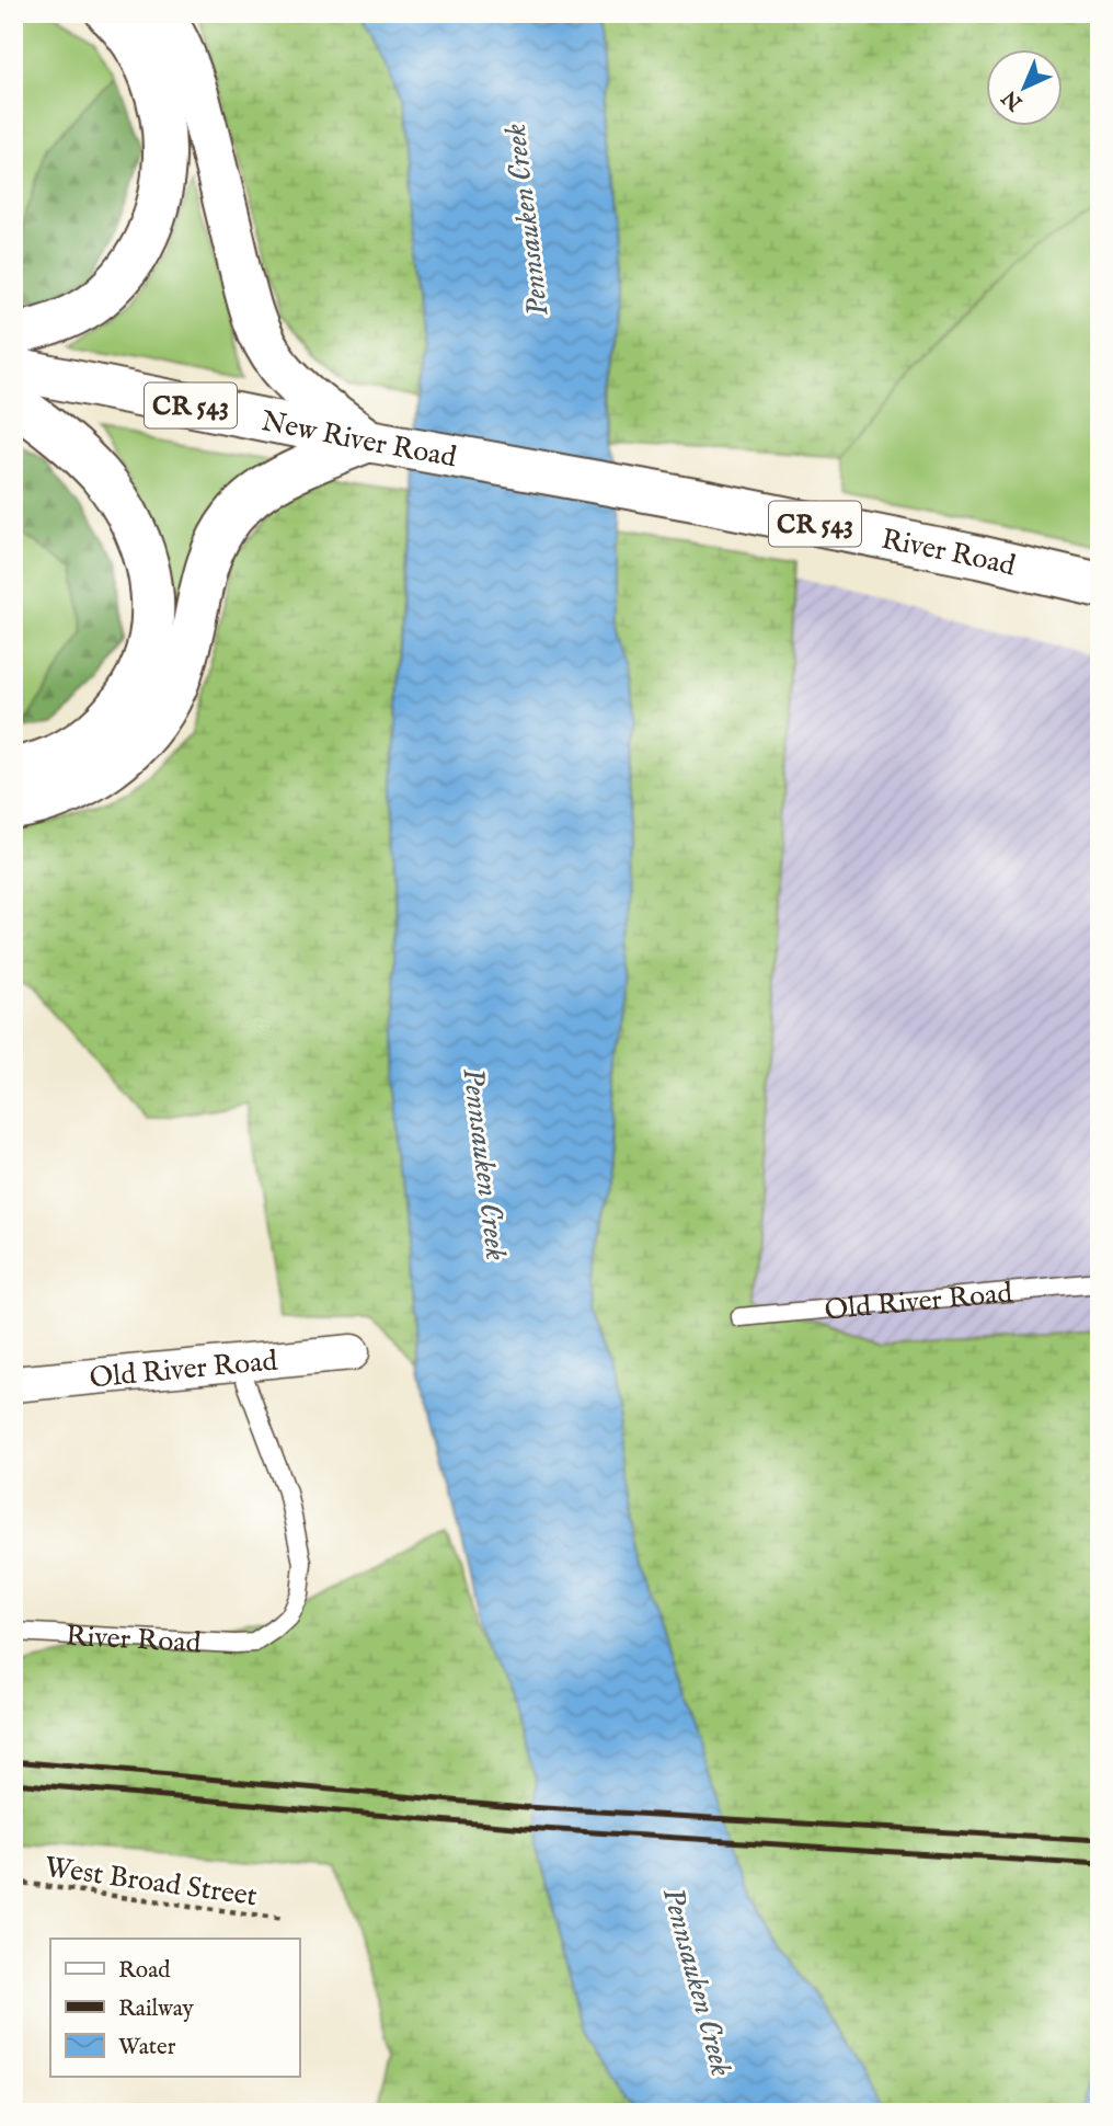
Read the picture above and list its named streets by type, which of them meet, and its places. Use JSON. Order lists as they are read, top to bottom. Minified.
{"streets":{"main road":["CR 543","New River Road","River Road"],"street":["Old River Road"],"path":["West Broad Street"]},"crossings":[["New River Road","River Road"],["River Road","Old River Road"]],"water":["Pennsauken Creek"],"legend":["Road","Railway","Water"],"north":"bottom left"}
